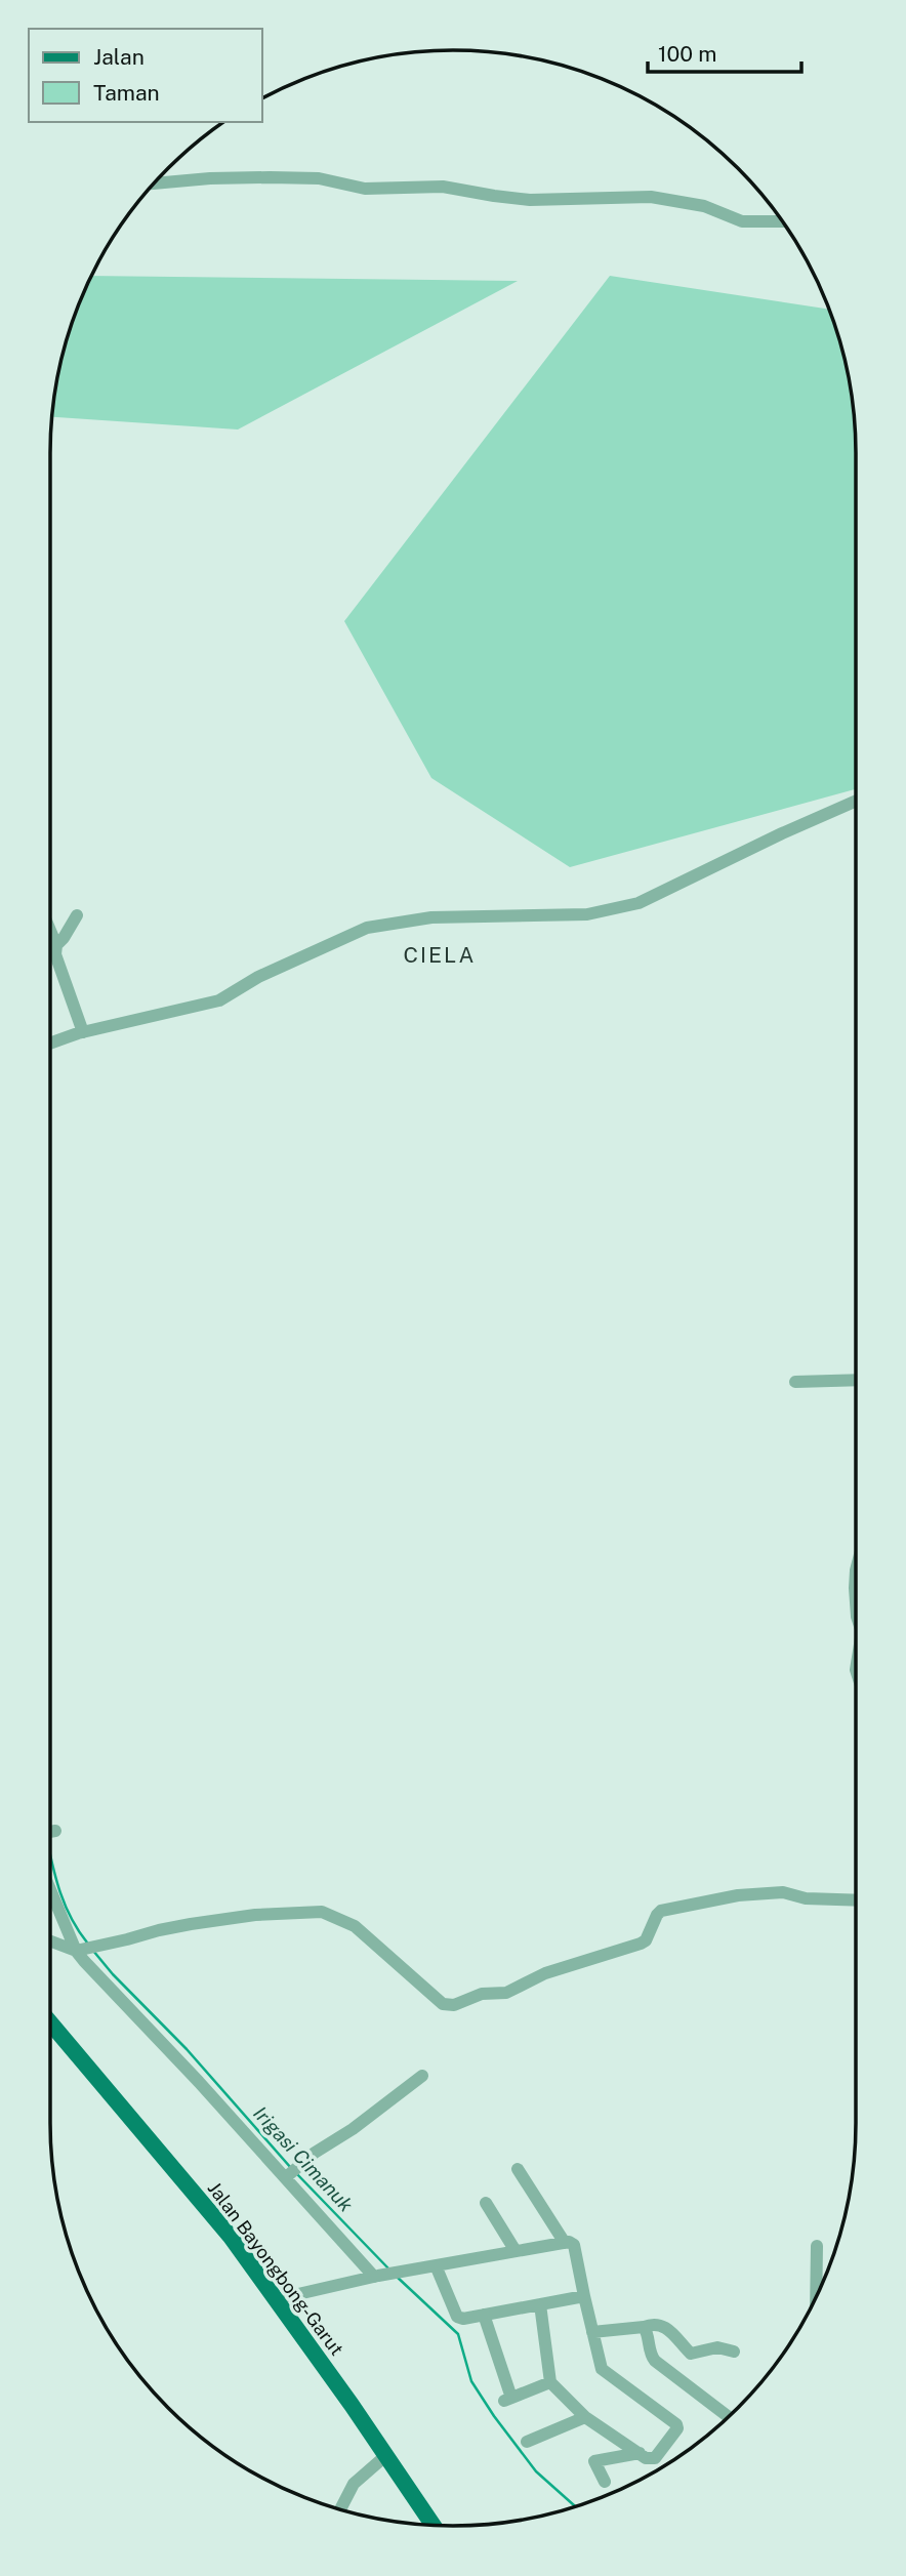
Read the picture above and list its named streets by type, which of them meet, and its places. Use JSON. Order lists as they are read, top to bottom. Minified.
{"streets":{"main road":["Jalan Bayongbong-Garut"]},"districts":["CIELA"],"water":["Irigasi Cimanuk"],"legend":["Jalan","Taman"],"scale_bar":"100 m"}
